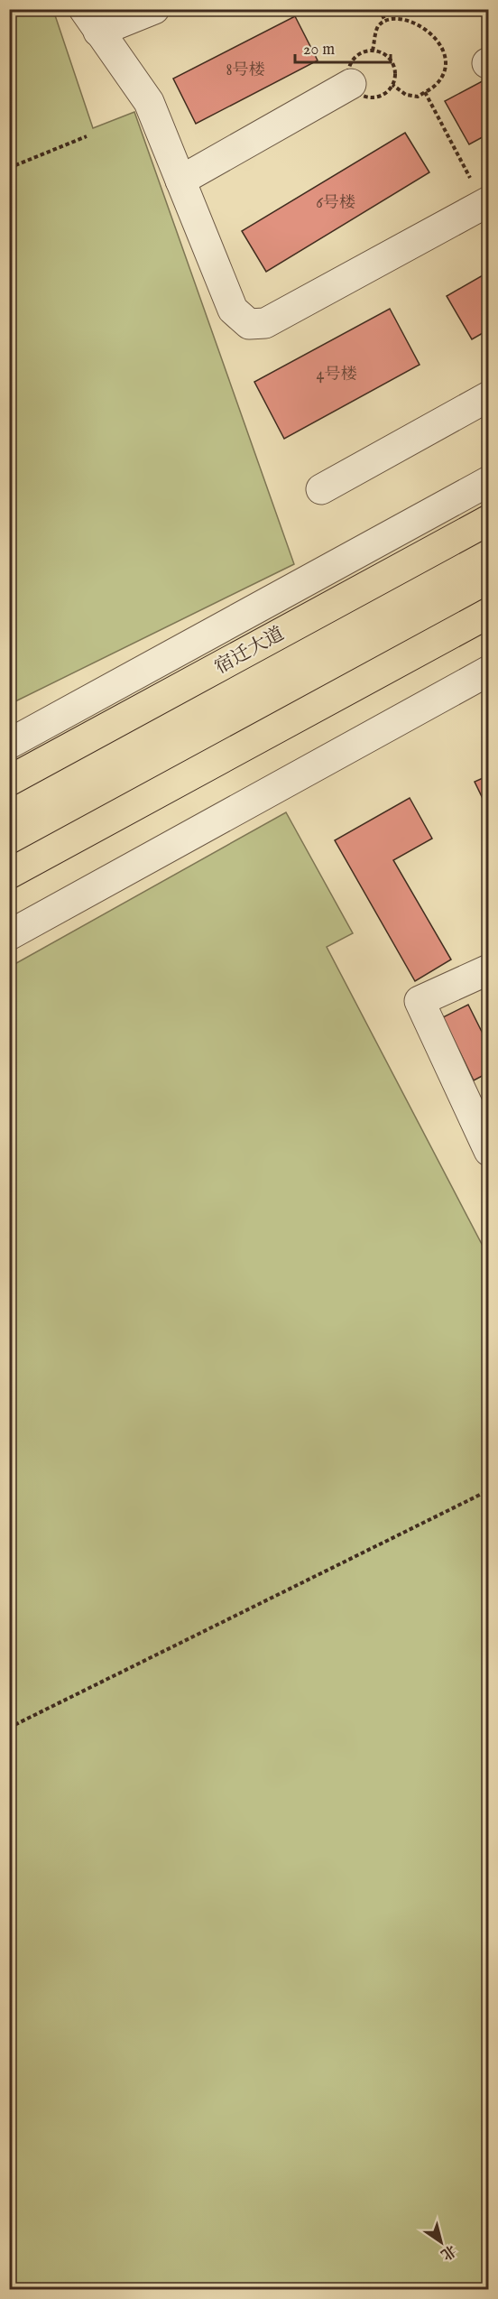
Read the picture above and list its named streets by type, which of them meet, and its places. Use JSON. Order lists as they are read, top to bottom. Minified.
{"streets":{"main road":["宿迁大道"]},"house_numbers":["8号楼","6号楼","4号楼"],"scale_bar":"20 m","north":"bottom right"}
